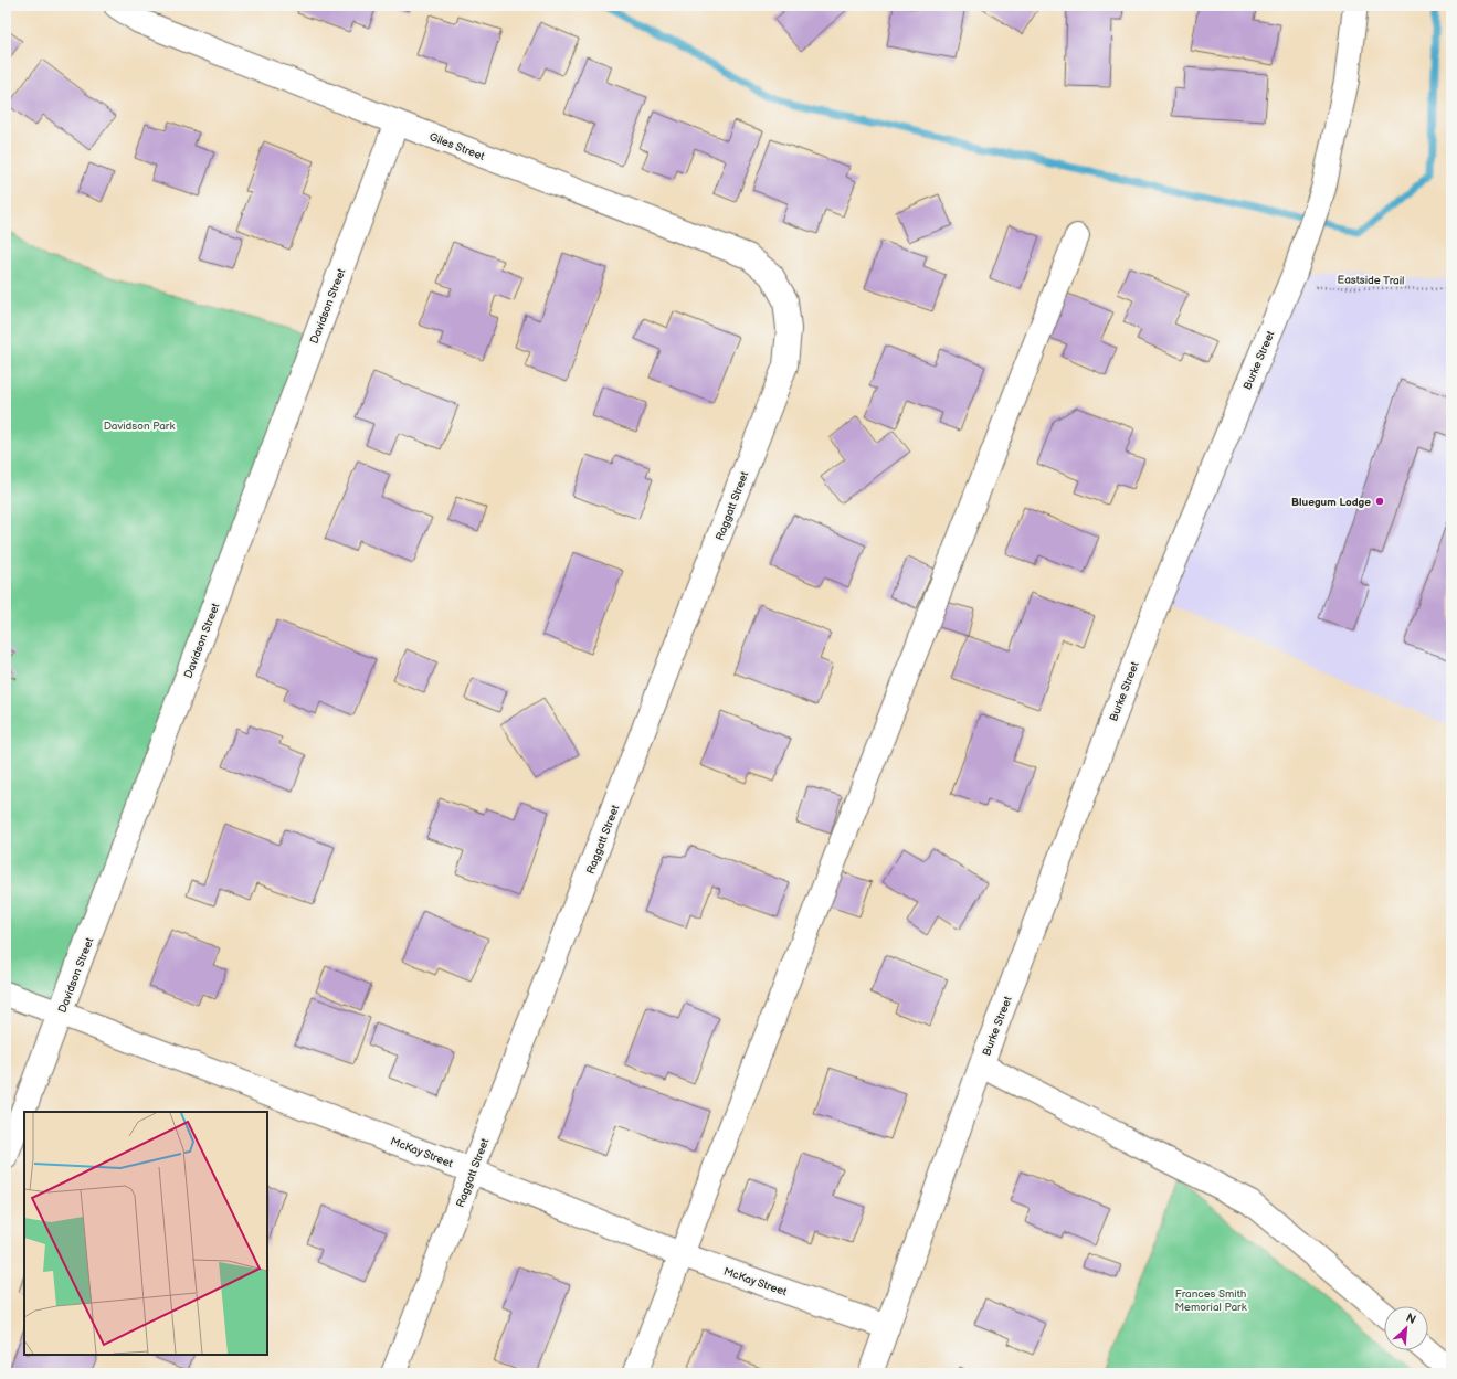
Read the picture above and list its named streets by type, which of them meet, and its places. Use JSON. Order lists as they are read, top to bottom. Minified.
{"streets":{"street":["Giles Street","Davidson Street","Burke Street","Raggatt Street","McKay Street"],"path":["Eastside Trail"]},"crossings":[["Giles Street","Davidson Street"],["Giles Street","Raggatt Street"],["Eastside Trail","Burke Street"],["Davidson Street","McKay Street"],["Burke Street","McKay Street"],["Raggatt Street","McKay Street"]],"parks":["Davidson Park","Frances Smith Memorial Park"],"places":["Bluegum Lodge"],"north":"top right"}
